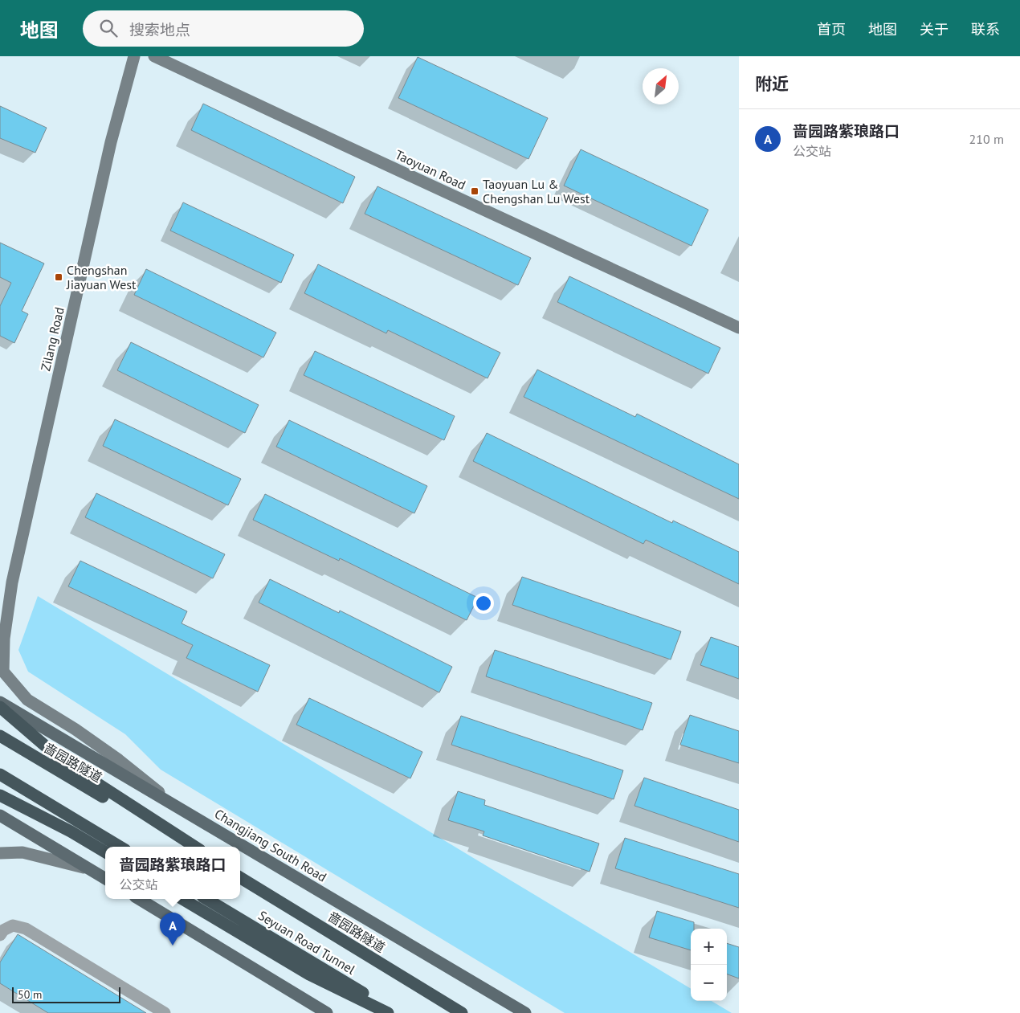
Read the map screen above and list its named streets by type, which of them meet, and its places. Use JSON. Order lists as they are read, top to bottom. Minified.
{"streets":{"highway":["啬园路隧道","Seyuan Road Tunnel"],"main road":["Changjiang South Road"],"street":["Taoyuan Road","Zilang Road"]},"crossings":[["Zilang Road","Changjiang South Road"]],"places":{"transit":["Taoyuan Lu & Chengshan Lu West","Chengshan Jiayuan West"]},"scale_bar":"50 m","north":"top right","page":{"header":"地图","search":"搜索地点","nav":["首页","地图","关于","联系"],"heading":"附近","list":[{"mark":"A","name":"啬园路紫琅路口","note":"公交站","value":"210 m"}],"popup":["啬园路紫琅路口","公交站"],"pins":"A","map_buttons":["+","−"],"scale":"50 m"}}
